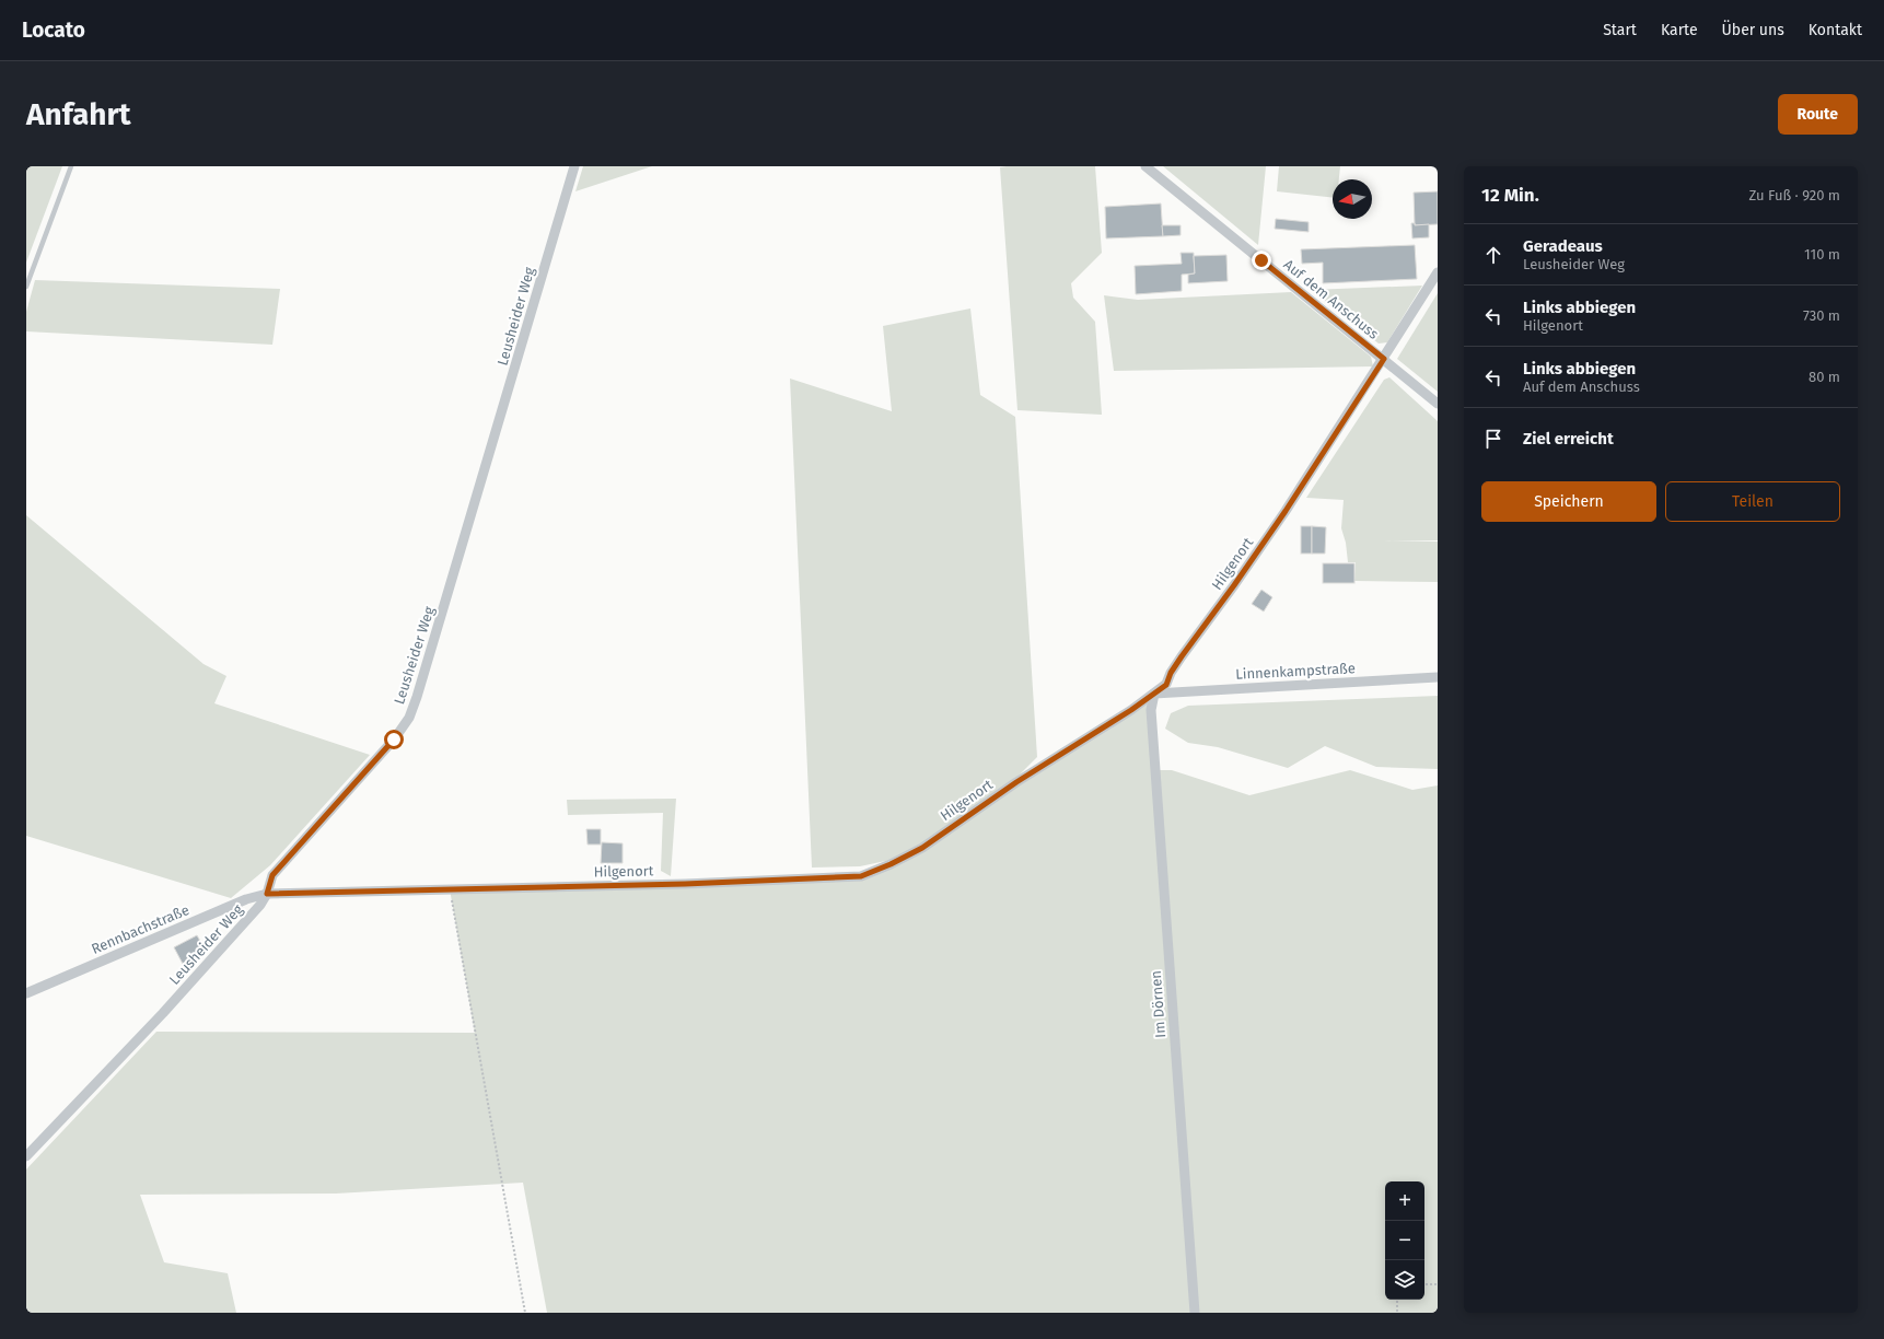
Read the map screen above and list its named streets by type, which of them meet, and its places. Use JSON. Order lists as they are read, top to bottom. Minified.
{"streets":{"street":["Auf dem Anschuss","Leusheider Weg","Hilgenort","Linnenkampstraße","Rennbachstraße","Im Dörnen"]},"crossings":[["Auf dem Anschuss","Hilgenort"],["Leusheider Weg","Hilgenort"],["Leusheider Weg","Rennbachstraße"],["Hilgenort","Linnenkampstraße"],["Hilgenort","Rennbachstraße"],["Hilgenort","Im Dörnen"],["Linnenkampstraße","Im Dörnen"]],"north":"left","page":{"header":"Locato","nav":["Start","Karte","Über uns","Kontakt"],"buttons":["Route",["Speichern","Teilen"]],"title":"Anfahrt","heading":["12 Min.","Zu Fuß · 920 m"],"list":[["Geradeaus","Leusheider Weg","110 m"],["Links abbiegen","Hilgenort","730 m"],["Links abbiegen","Auf dem Anschuss","80 m"],"Ziel erreicht"],"map_buttons":["+","−"]}}
